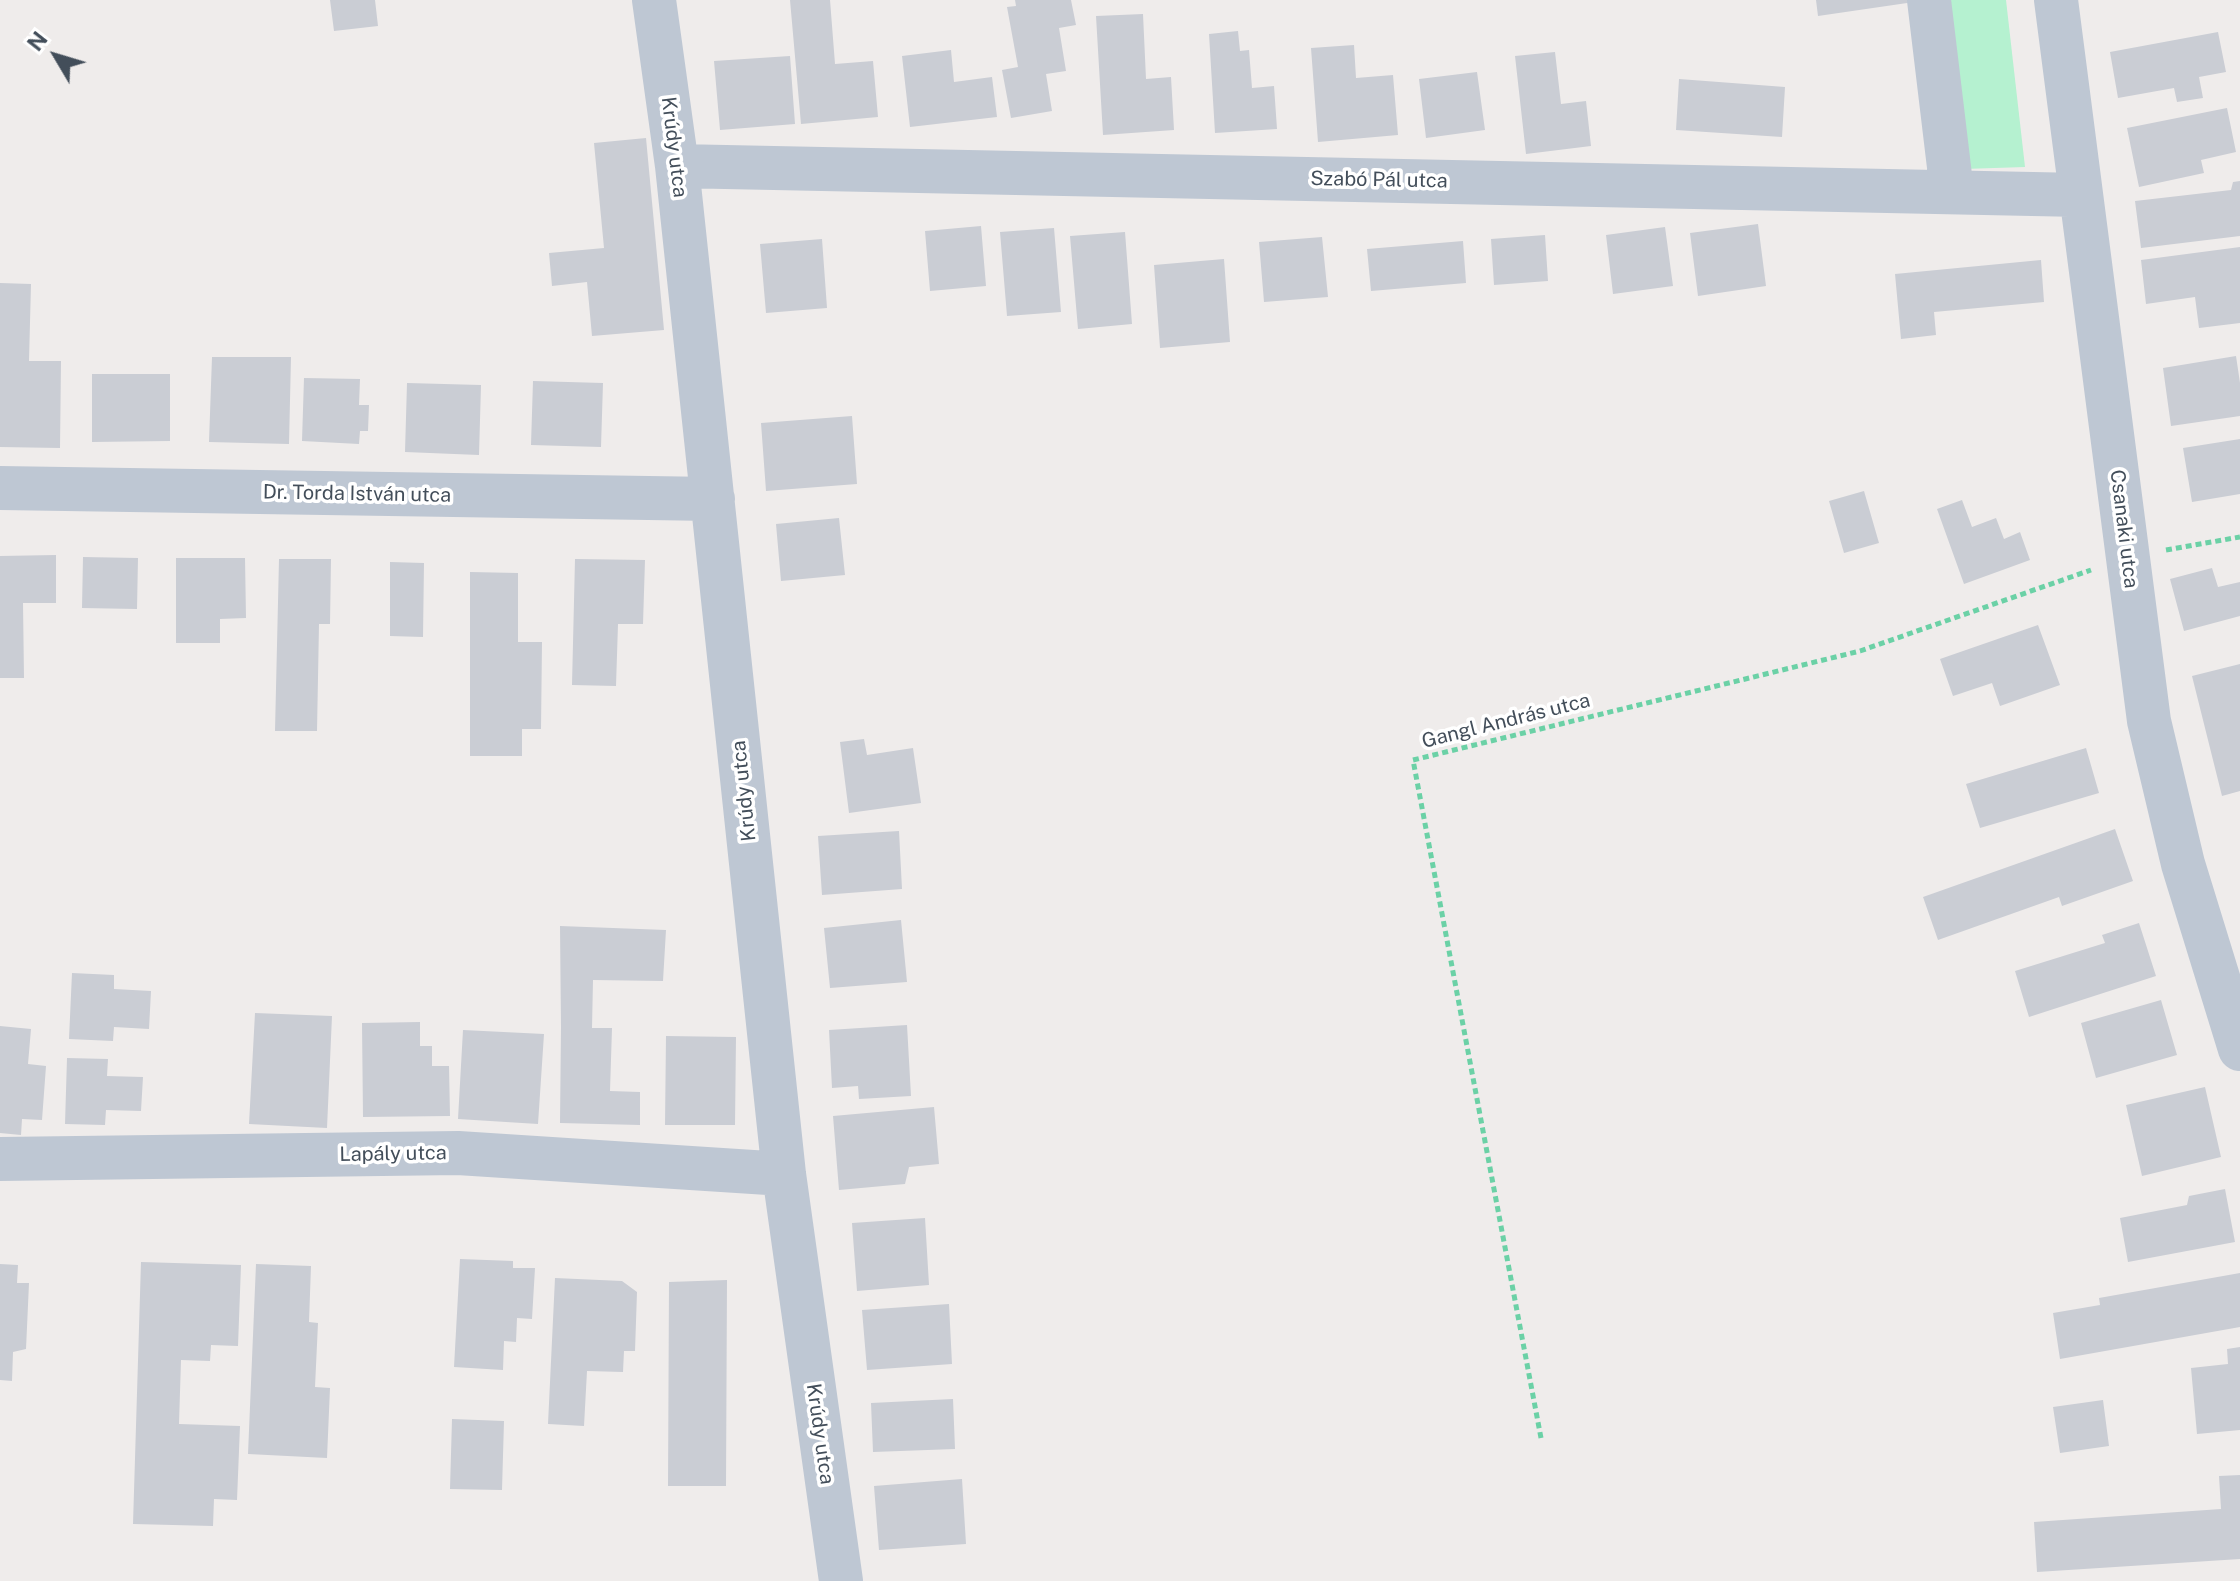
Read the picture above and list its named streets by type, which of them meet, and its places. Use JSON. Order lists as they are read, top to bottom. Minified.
{"streets":{"street":["Krúdy utca","Szabó Pál utca","Dr. Torda István utca","Csanaki utca","Lapály utca"],"path":["Gangl András utca"]},"crossings":[["Krúdy utca","Szabó Pál utca"],["Krúdy utca","Dr. Torda István utca"],["Krúdy utca","Lapály utca"],["Szabó Pál utca","Csanaki utca"],["Csanaki utca","Gangl András utca"]],"north":"top left"}
